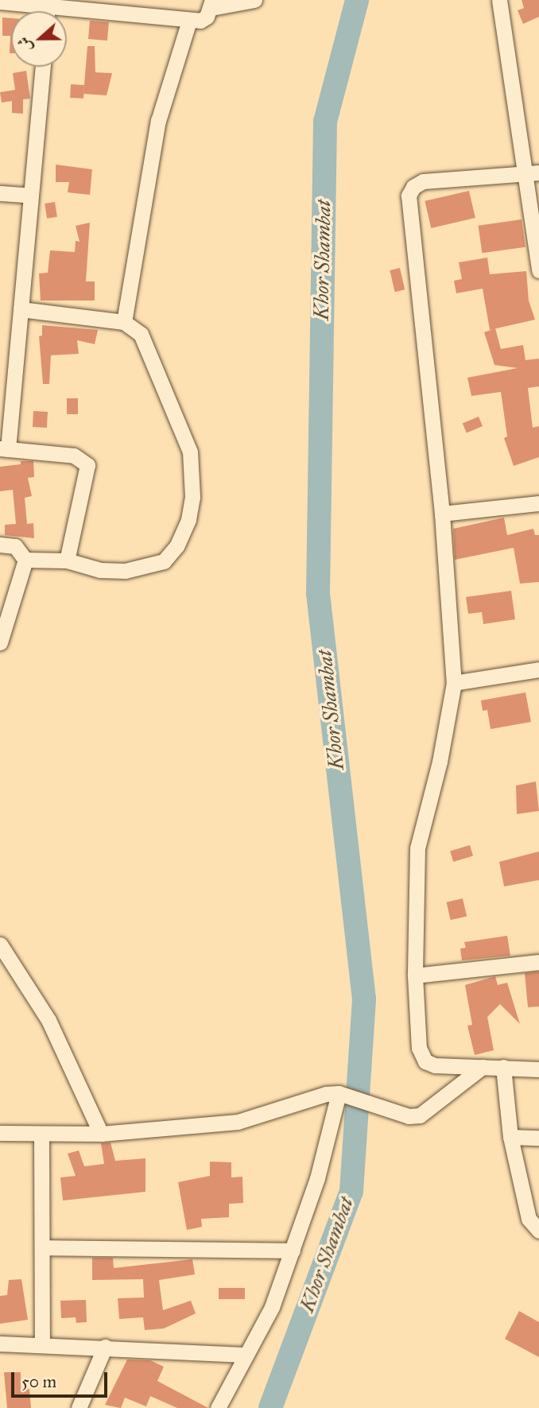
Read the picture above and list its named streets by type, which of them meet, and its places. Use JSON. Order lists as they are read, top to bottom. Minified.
{"water":["Khor Shambat"],"scale_bar":"50 m","north":"left"}
